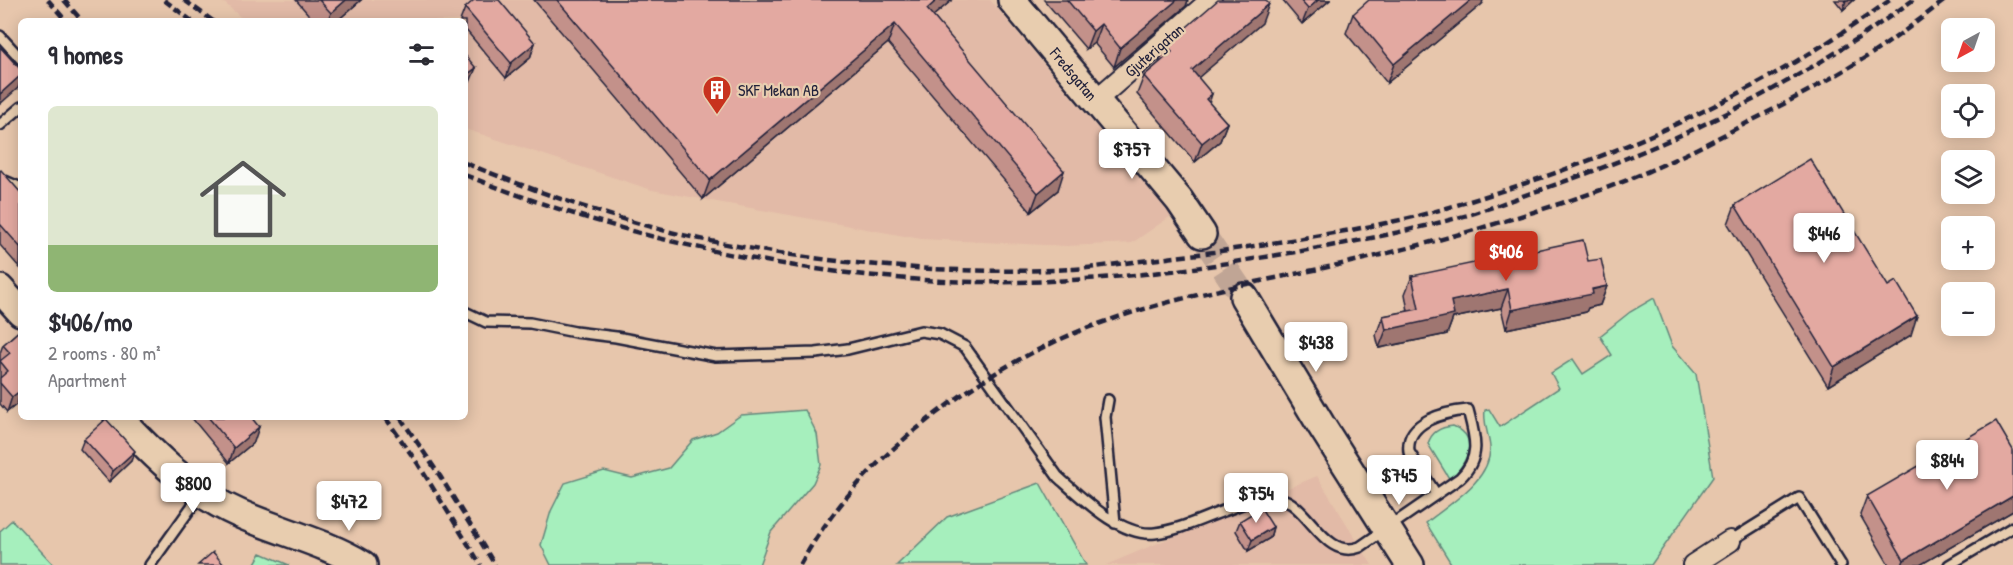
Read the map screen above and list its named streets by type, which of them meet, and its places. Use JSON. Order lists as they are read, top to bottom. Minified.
{"streets":{"street":["Gjuterigatan","Fredsgatan"]},"crossings":[["Gjuterigatan","Fredsgatan"]],"places":{"building":["SKF Mekan AB"]},"north":"bottom left","page":{"map_buttons":["+","−"],"heading":"9 homes","list":[{"name":"$406/mo","note":"2 rooms · 80 m² · Apartment"}],"price":["$757","$446","$406","$438","$844","$745","$800","$754","$472"]}}
